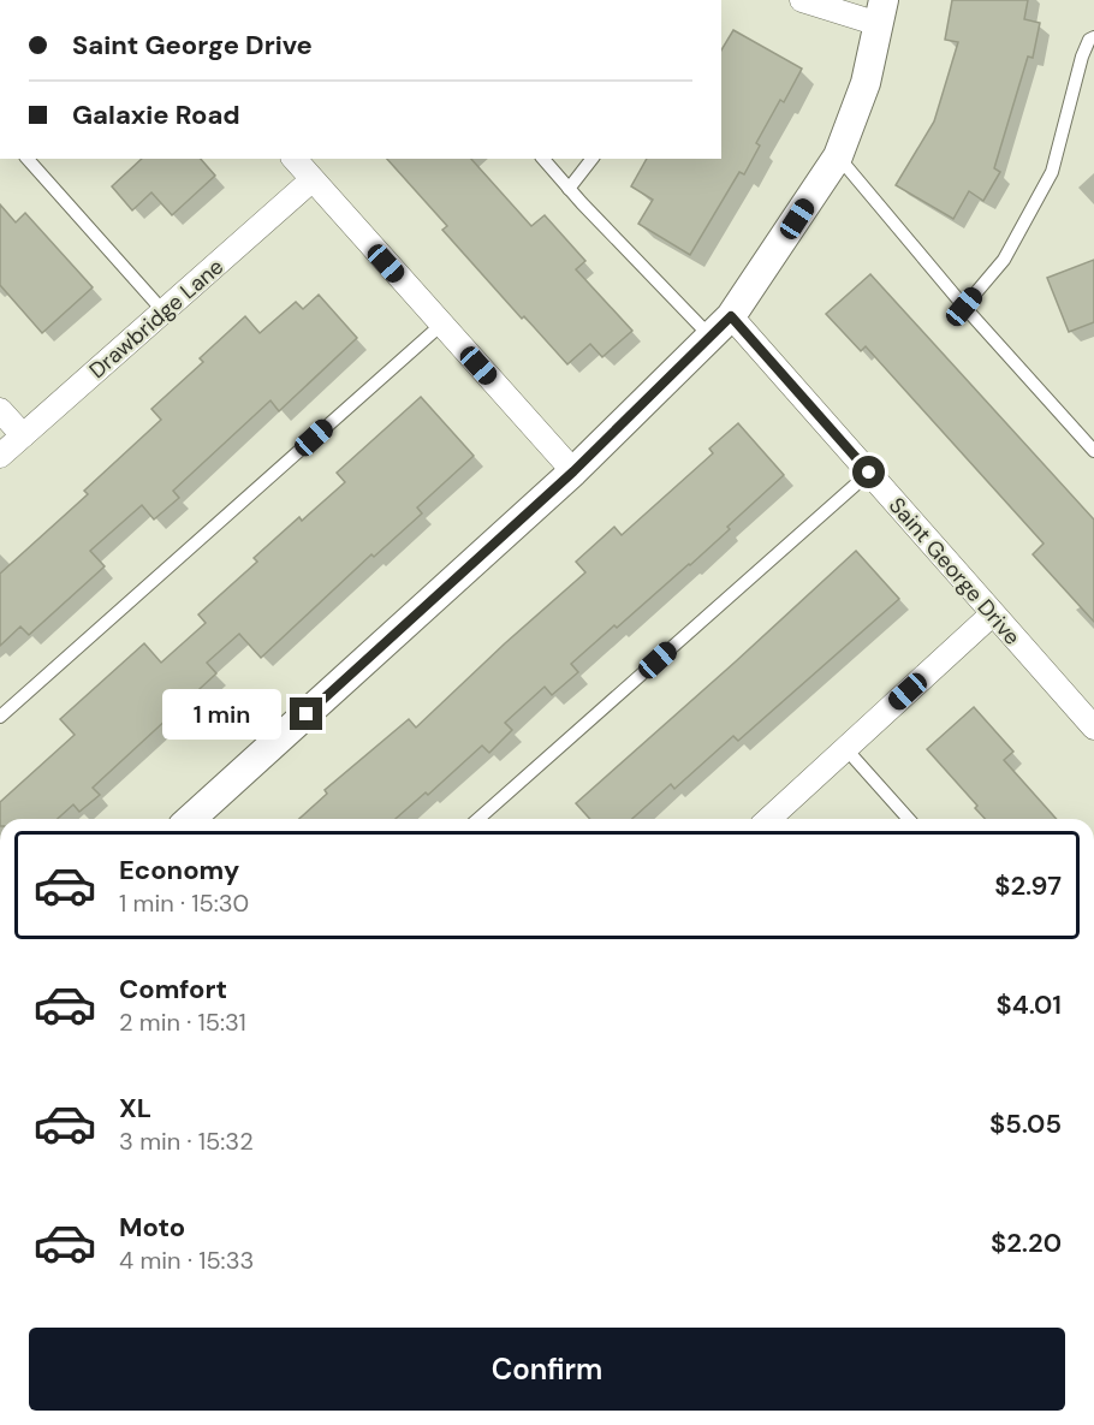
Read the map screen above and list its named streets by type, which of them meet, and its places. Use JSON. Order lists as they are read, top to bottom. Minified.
{"streets":{"street":["Drawbridge Lane","Saint George Drive"]},"page":{"banner":["Saint George Drive","Galaxie Road"],"bubble":"1 min","list":[{"name":"Economy","note":"1 min · 15:30","value":"$2.97"},{"name":"Comfort","note":"2 min · 15:31","value":"$4.01"},{"name":"XL","note":"3 min · 15:32","value":"$5.05"},{"name":"Moto","note":"4 min · 15:33","value":"$2.20"}],"buttons":"Confirm"}}
